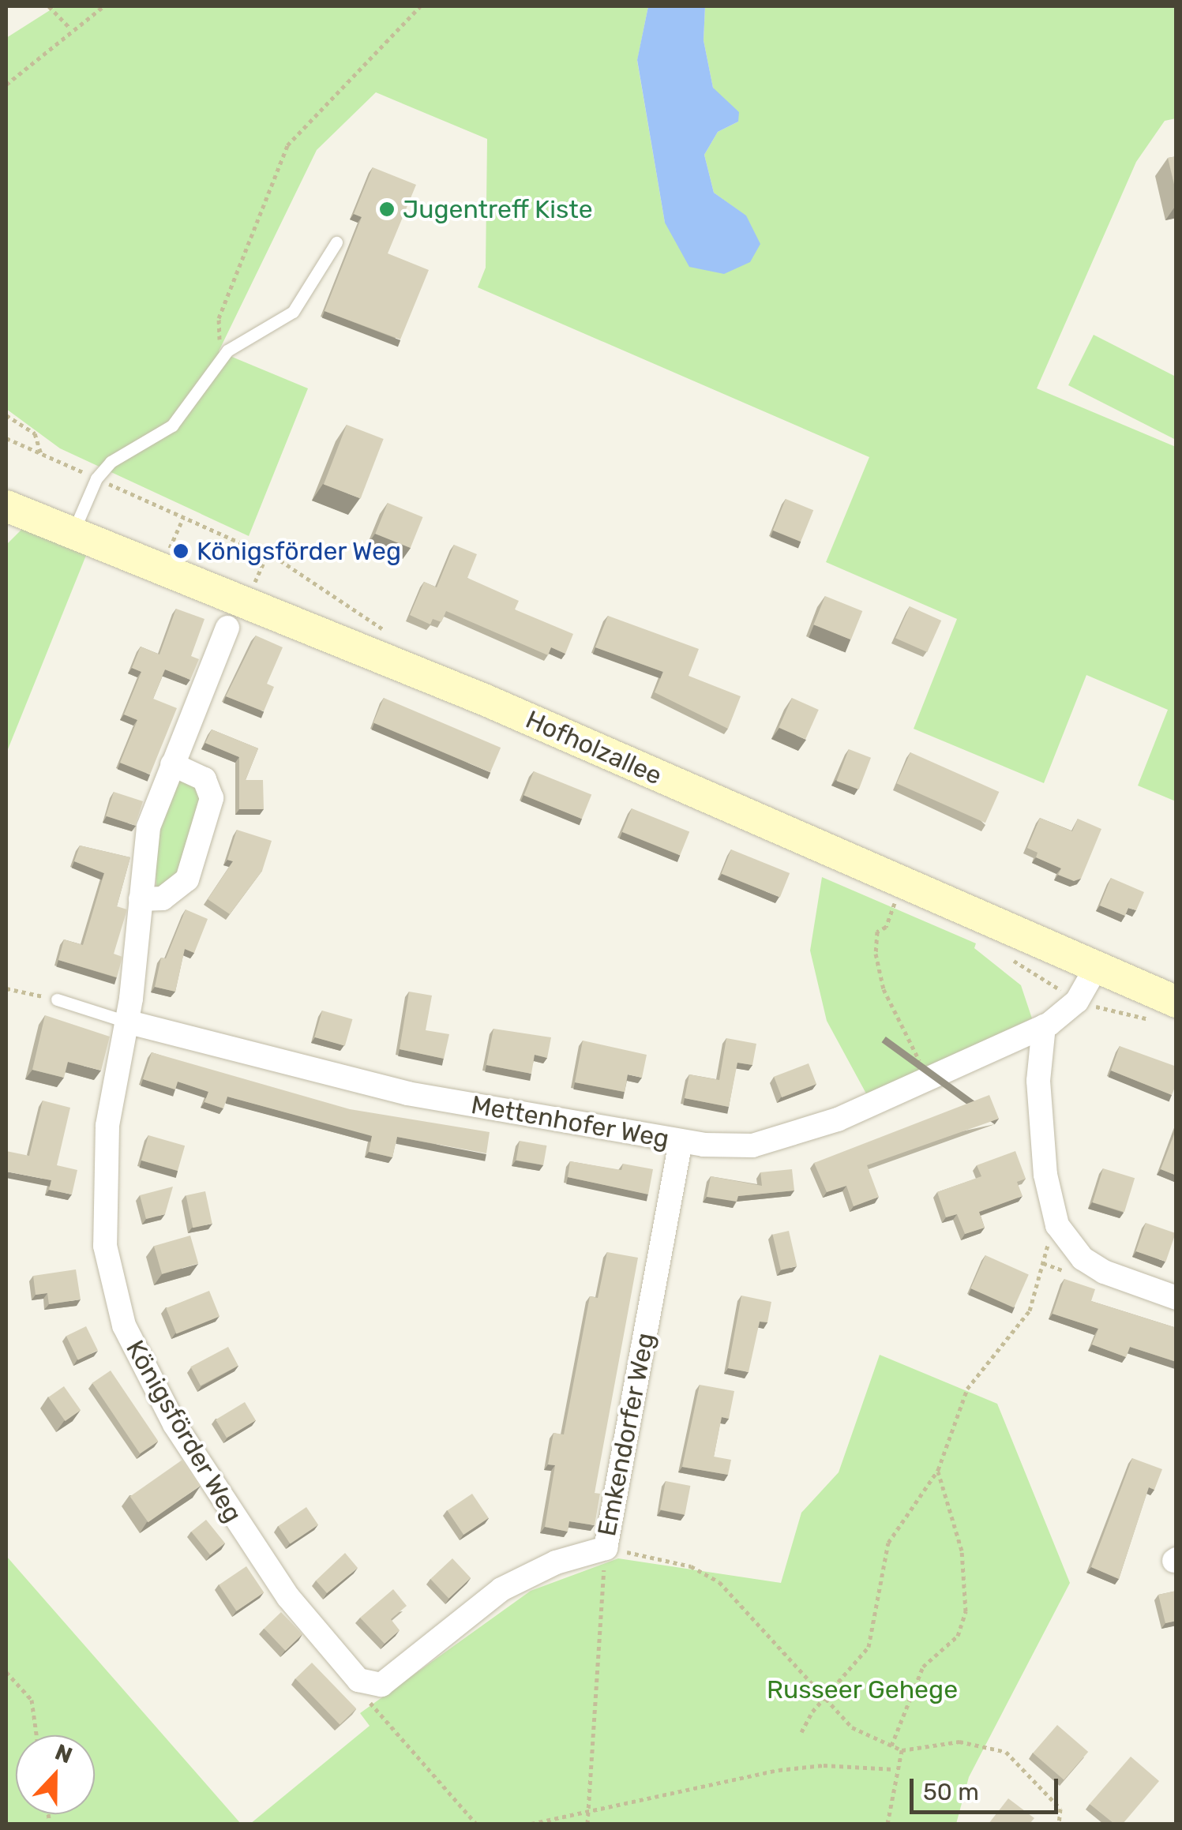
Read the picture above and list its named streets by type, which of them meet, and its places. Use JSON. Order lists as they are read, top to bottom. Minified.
{"streets":{"street":["Hofholzallee","Mettenhofer Weg","Königsförder Weg","Emkendorfer Weg"]},"crossings":[["Hofholzallee","Mettenhofer Weg"],["Mettenhofer Weg","Königsförder Weg"],["Mettenhofer Weg","Emkendorfer Weg"],["Königsförder Weg","Emkendorfer Weg"]],"parks":["Russeer Gehege"],"places":["Jugentreff Kiste","Königsförder Weg"],"scale_bar":"50 m","north":"top"}
